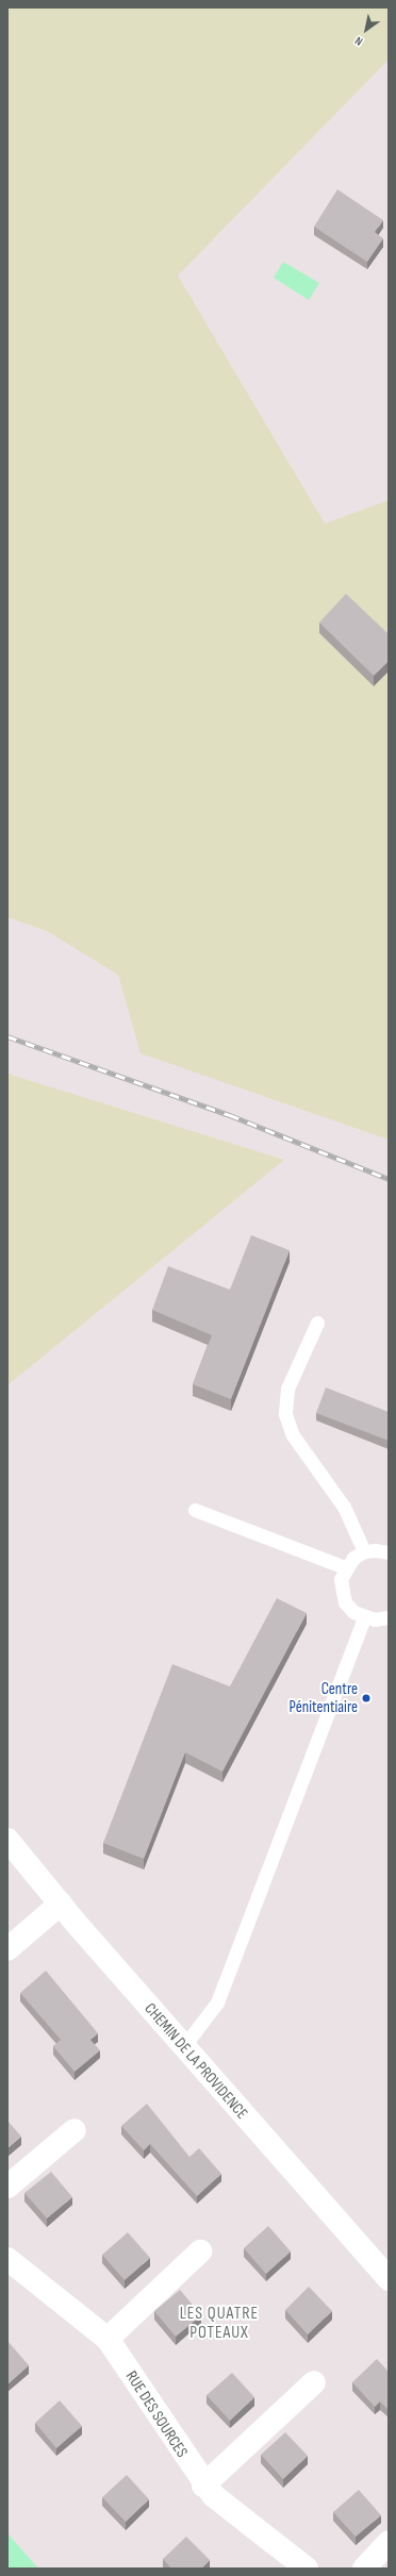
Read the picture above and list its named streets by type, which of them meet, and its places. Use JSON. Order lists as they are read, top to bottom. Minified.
{"streets":{"street":["CHEMIN DE LA PROVIDENCE","RUE DES SOURCES"]},"districts":["LES QUATRE POTEAUX"],"places":["Centre Pénitentiaire"],"north":"bottom left"}
